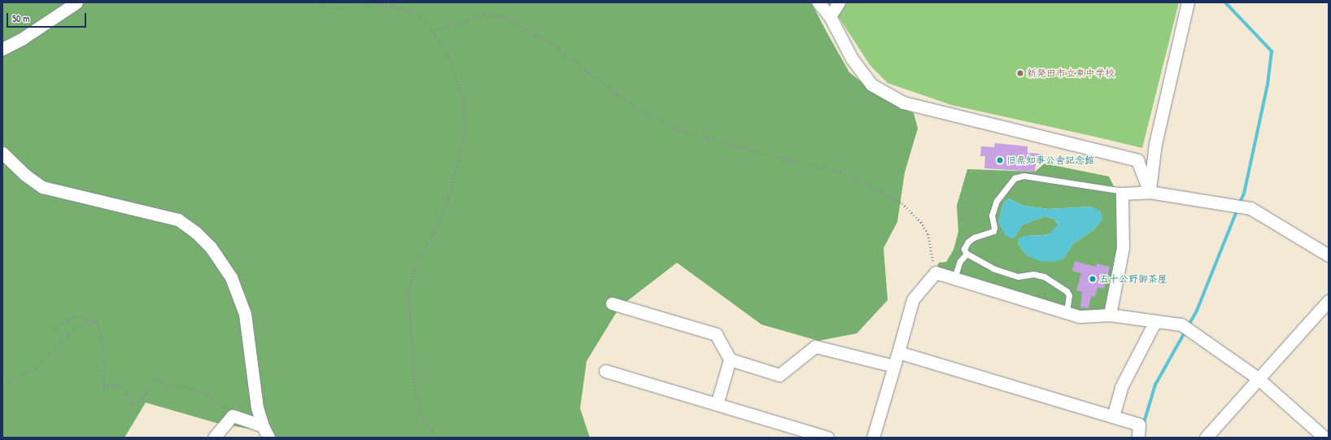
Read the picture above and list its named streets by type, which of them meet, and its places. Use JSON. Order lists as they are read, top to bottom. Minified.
{"places":["新発田市立東中学校","旧県知事公舎記念館","五十公野御茶屋"],"scale_bar":"50 m"}
